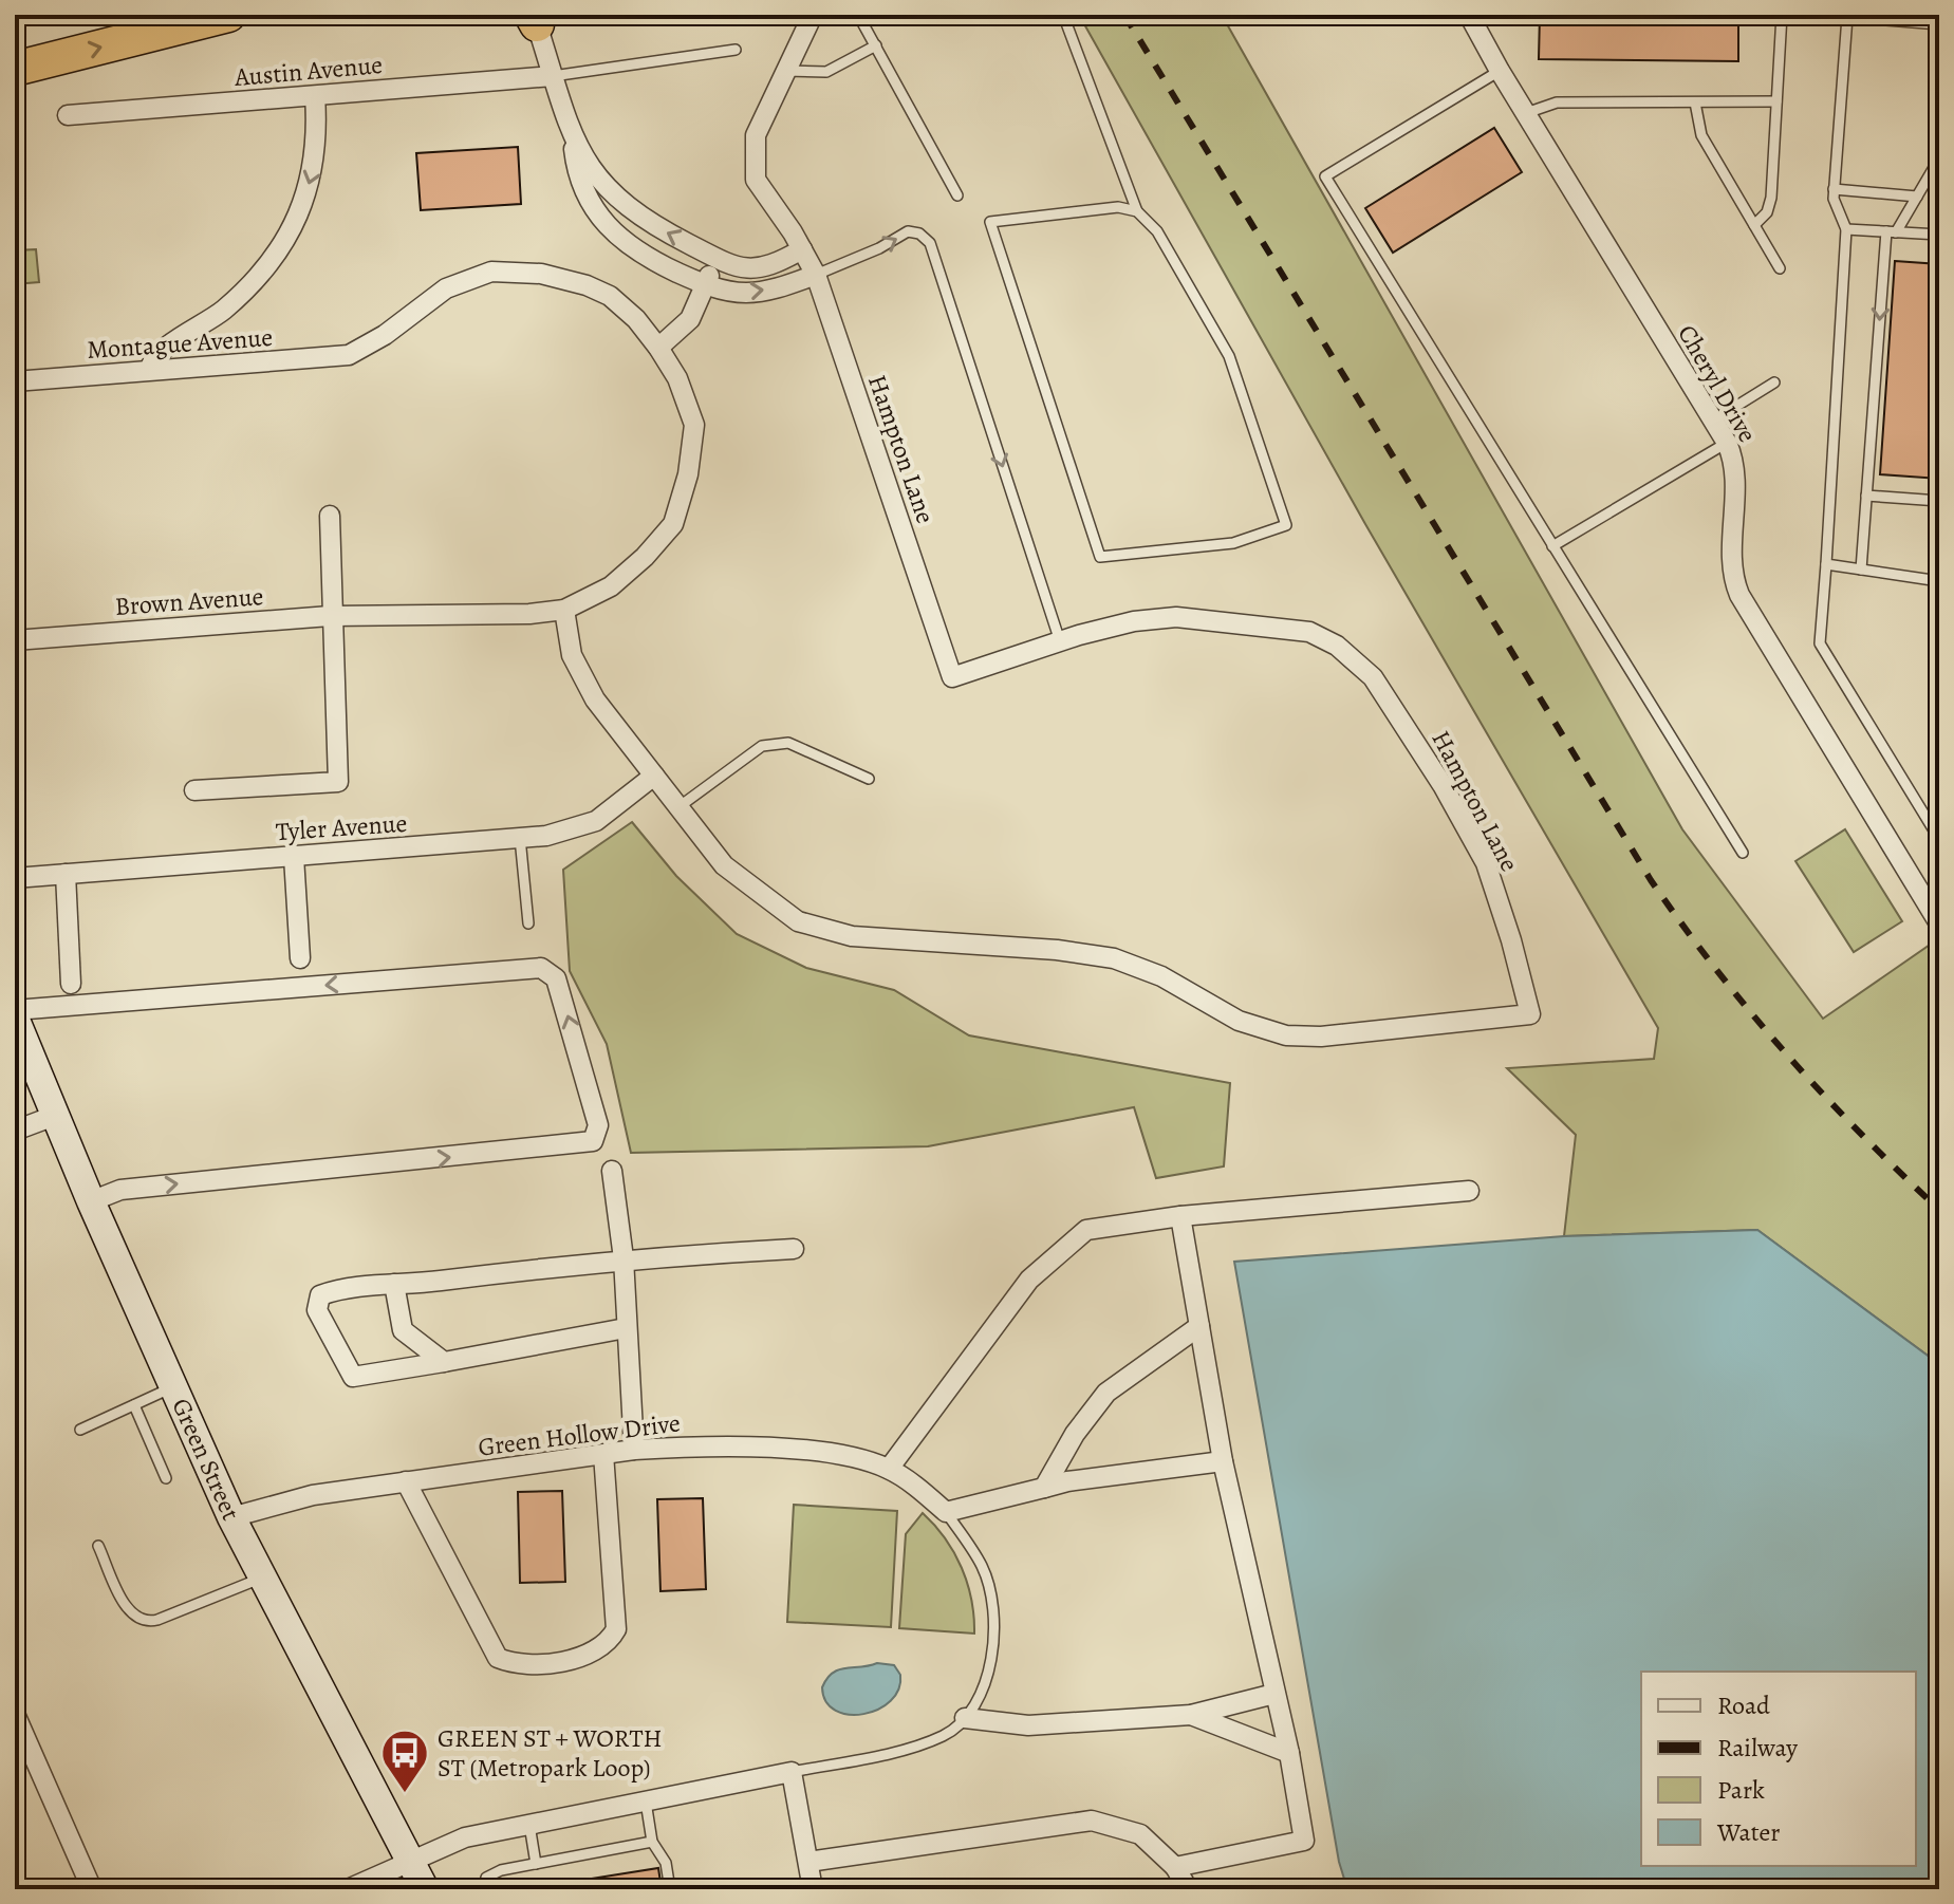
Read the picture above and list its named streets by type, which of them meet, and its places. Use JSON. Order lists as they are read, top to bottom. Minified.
{"streets":{"street":["Austin Avenue","Montague Avenue","Cheryl Drive","Hampton Lane","Brown Avenue","Tyler Avenue","Green Hollow Drive","Green Street"]},"crossings":[["Hampton Lane","Brown Avenue"],["Hampton Lane","Tyler Avenue"],["Green Hollow Drive","Green Street"]],"places":{"bus stop":["GREEN ST + WORTH ST (Metropark Loop)"]},"legend":["Road","Railway","Park","Water"]}
